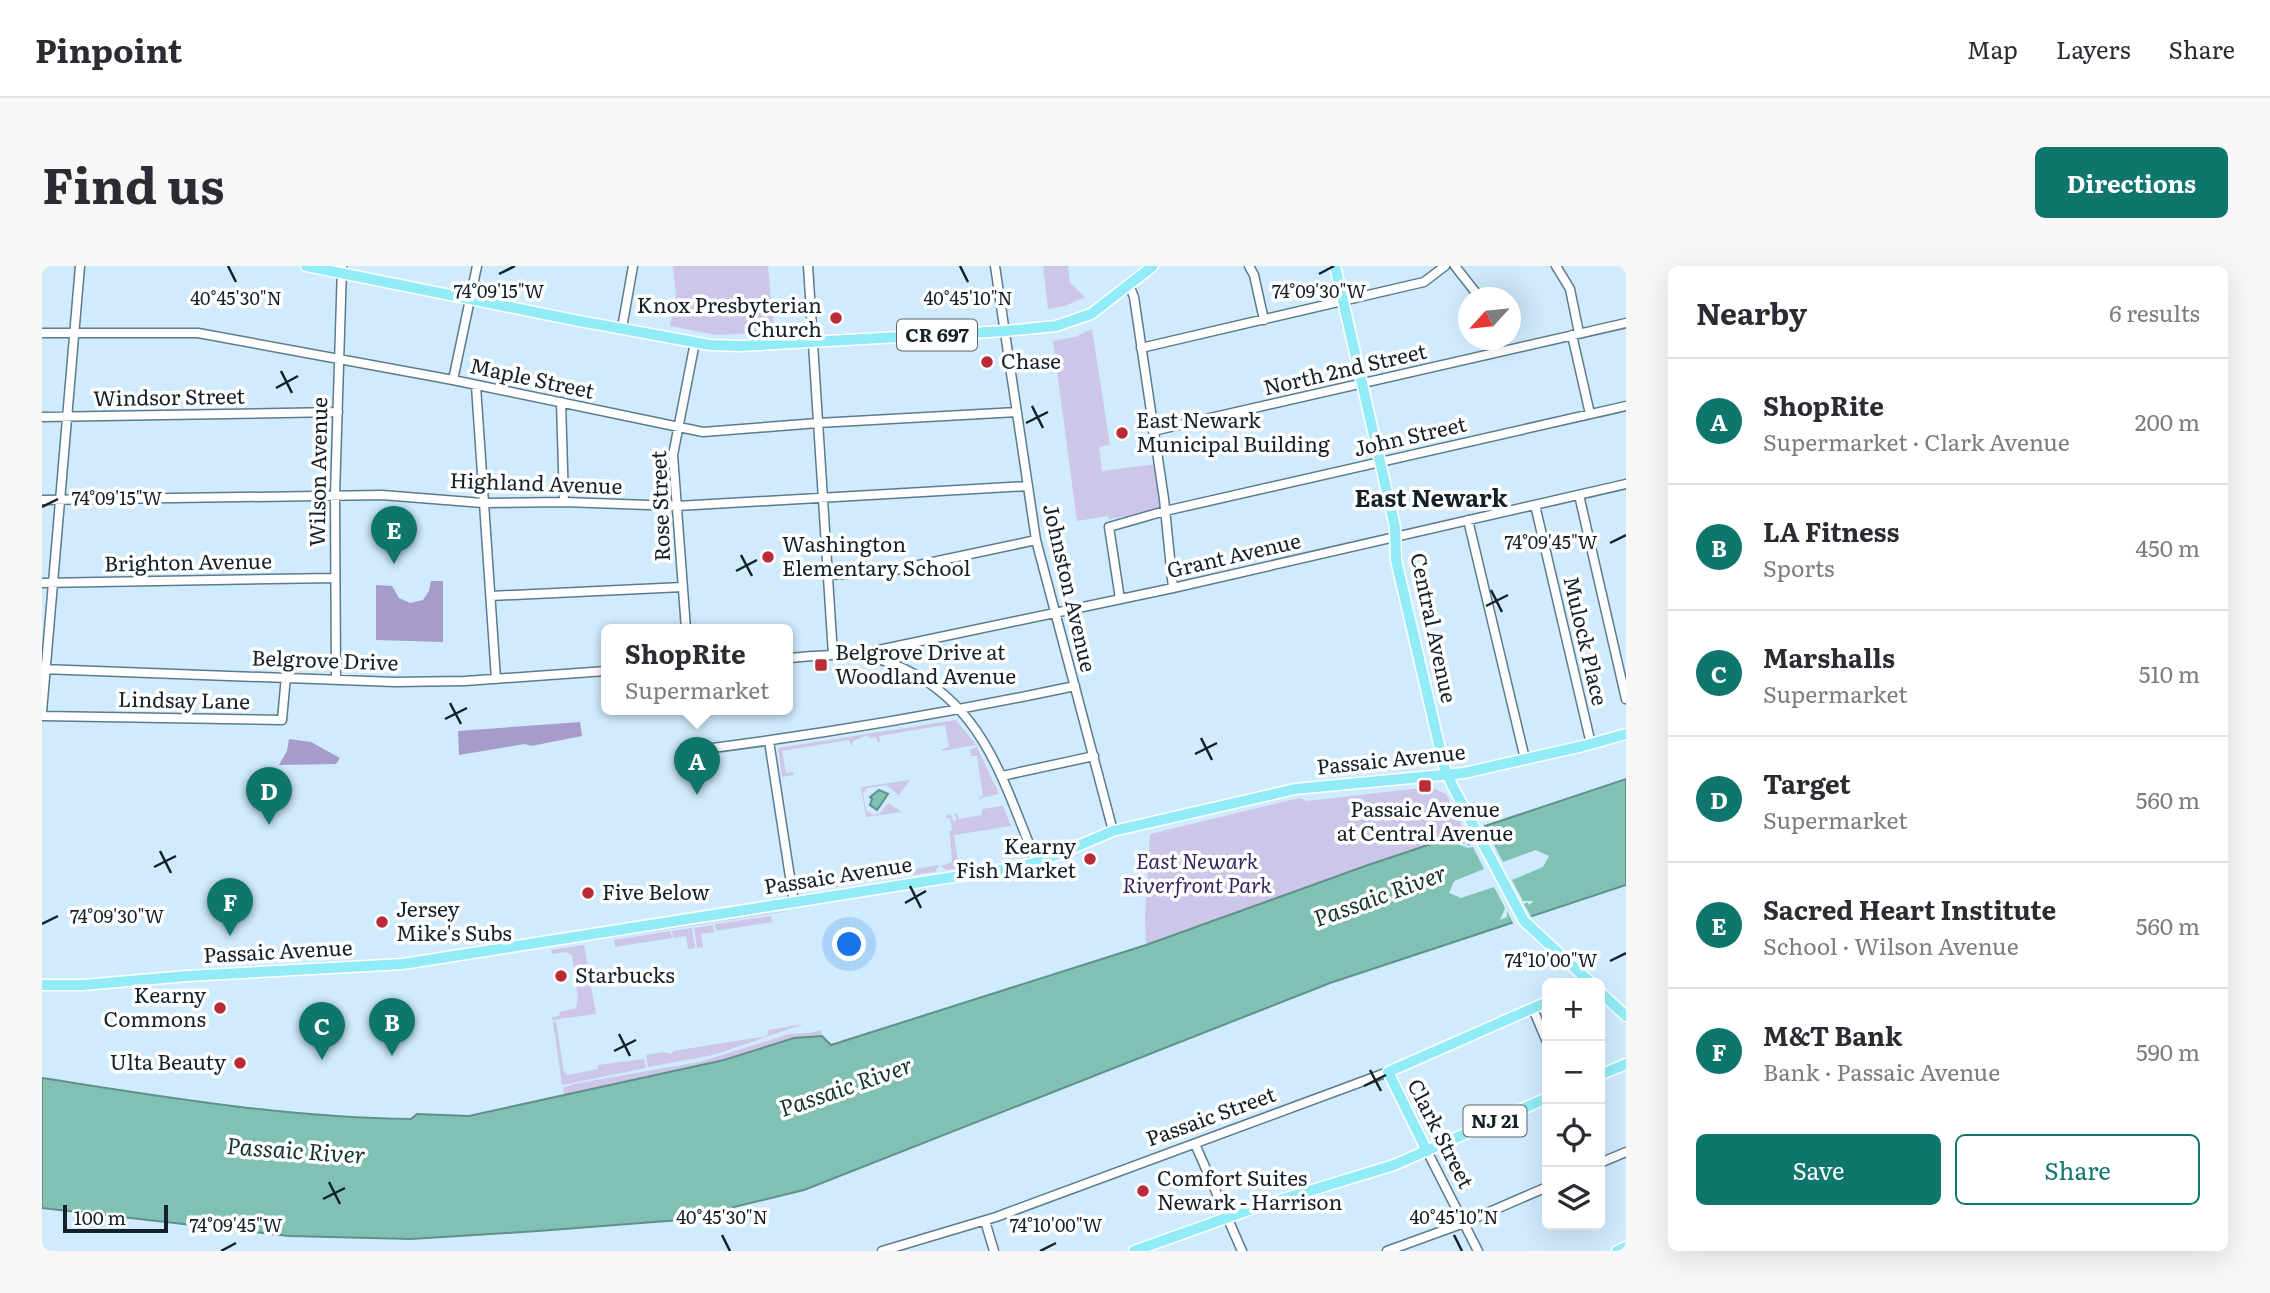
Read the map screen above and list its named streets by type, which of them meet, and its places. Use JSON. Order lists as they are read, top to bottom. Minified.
{"streets":{"main road":["CR 697","Central Avenue","Passaic Avenue","Passaic Street","NJ 21","Clark Street"],"street":["North 2nd Street","Maple Street","Windsor Street","John Street","Wilson Avenue","Highland Avenue","Rose Street","Grant Avenue","Brighton Avenue","Johnston Avenue","Mulock Place","Belgrove Drive","Lindsay Lane"]},"crossings":[["CR 697","Wilson Avenue"],["CR 697","Rose Street"],["CR 697","Johnston Avenue"],["North 2nd Street","Central Avenue"],["Maple Street","Wilson Avenue"],["Maple Street","Rose Street"],["Maple Street","Johnston Avenue"],["Windsor Street","Wilson Avenue"],["John Street","Grant Avenue"],["John Street","Central Avenue"],["Wilson Avenue","Highland Avenue"],["Wilson Avenue","Brighton Avenue"],["Wilson Avenue","Belgrove Drive"],["Highland Avenue","Rose Street"],["Highland Avenue","Johnston Avenue"],["Grant Avenue","Johnston Avenue"],["Grant Avenue","Central Avenue"],["Grant Avenue","Mulock Place"],["Johnston Avenue","Passaic Avenue"],["Central Avenue","Passaic Avenue"],["Mulock Place","Passaic Avenue"],["Belgrove Drive","Lindsay Lane"],["Passaic Street","Clark Street"],["NJ 21","Clark Street"]],"districts":["East Newark"],"water":["Passaic River"],"parks":["East Newark Riverfront Park"],"places":{"other":["Knox Presbyterian Church","Chase","East Newark Municipal Building","Washington Elementary School","Kearny Fish Market","Five Below","Jersey Mike's Subs","Starbucks","Kearny Commons","Ulta Beauty","Comfort Suites Newark - Harrison"],"transit":["Belgrove Drive at Woodland Avenue","Passaic Avenue at Central Avenue"]},"scale_bar":"100 m","north":"bottom left","page":{"header":"Pinpoint","nav":["Map","Layers","Share"],"title":"Find us","buttons":["Directions",["Save","Share"]],"heading":["Nearby","6 results"],"list":[{"mark":"A","name":"ShopRite","note":"Supermarket · Clark Avenue","value":"200 m"},{"mark":"B","name":"LA Fitness","note":"Sports","value":"450 m"},{"mark":"C","name":"Marshalls","note":"Supermarket","value":"510 m"},{"mark":"D","name":"Target","note":"Supermarket","value":"560 m"},{"mark":"E","name":"Sacred Heart Institute","note":"School · Wilson Avenue","value":"560 m"},{"mark":"F","name":"M&T Bank","note":"Bank · Passaic Avenue","value":"590 m"}],"pins":["E","A","D","F","B","C"],"popup":["ShopRite","Supermarket"],"map_buttons":["+","−"],"scale":"100 m"},"coordinates":["74°09'15\"W","74°09'30\"W","40°45'30\"N","40°45'10\"N","74°09'45\"W","74°10'00\"W"]}
